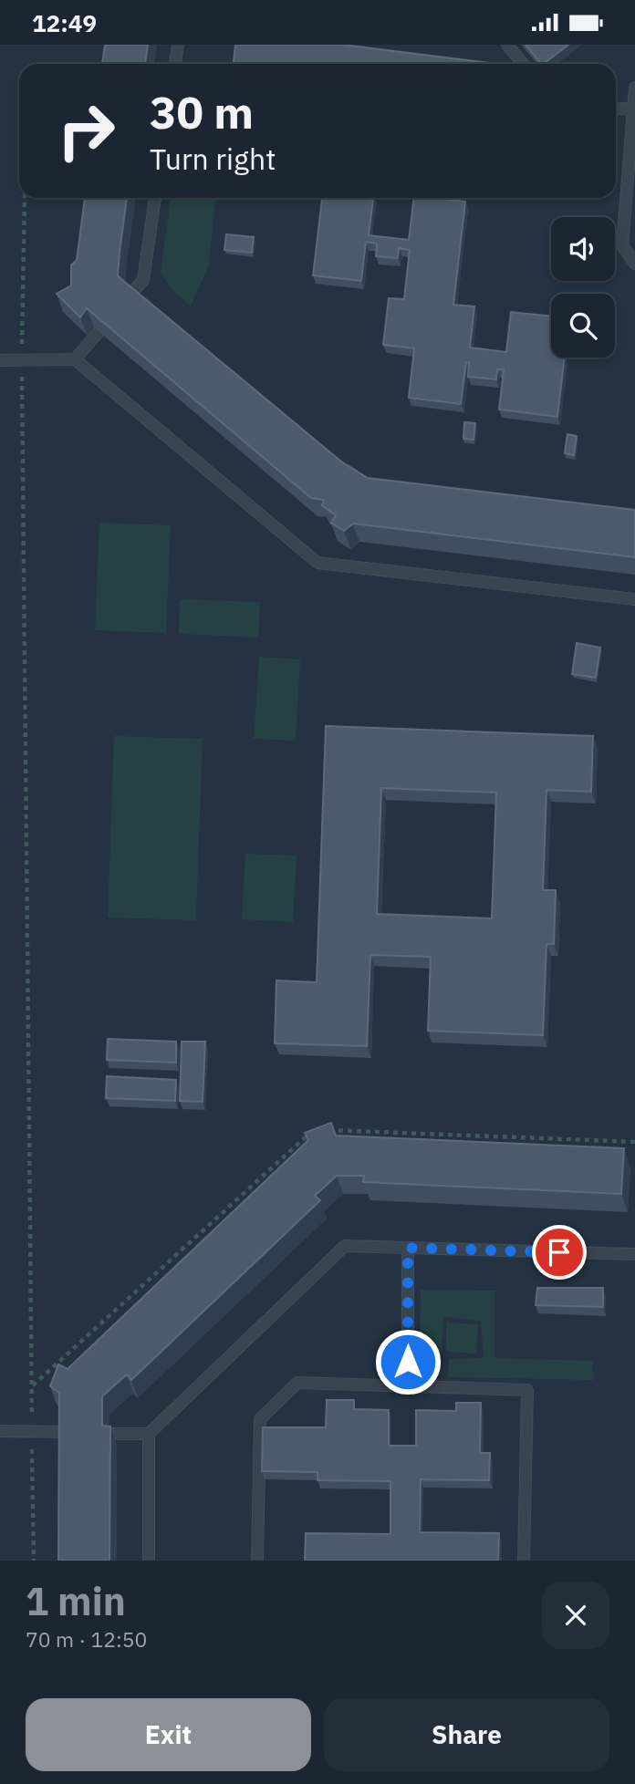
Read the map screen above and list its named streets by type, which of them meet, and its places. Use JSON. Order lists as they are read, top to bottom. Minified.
{"page":{"status":"12:49","turn":["30 m","Turn right"],"heading":["1 min","70 m · 12:50"],"buttons":["Exit","Share"]}}
